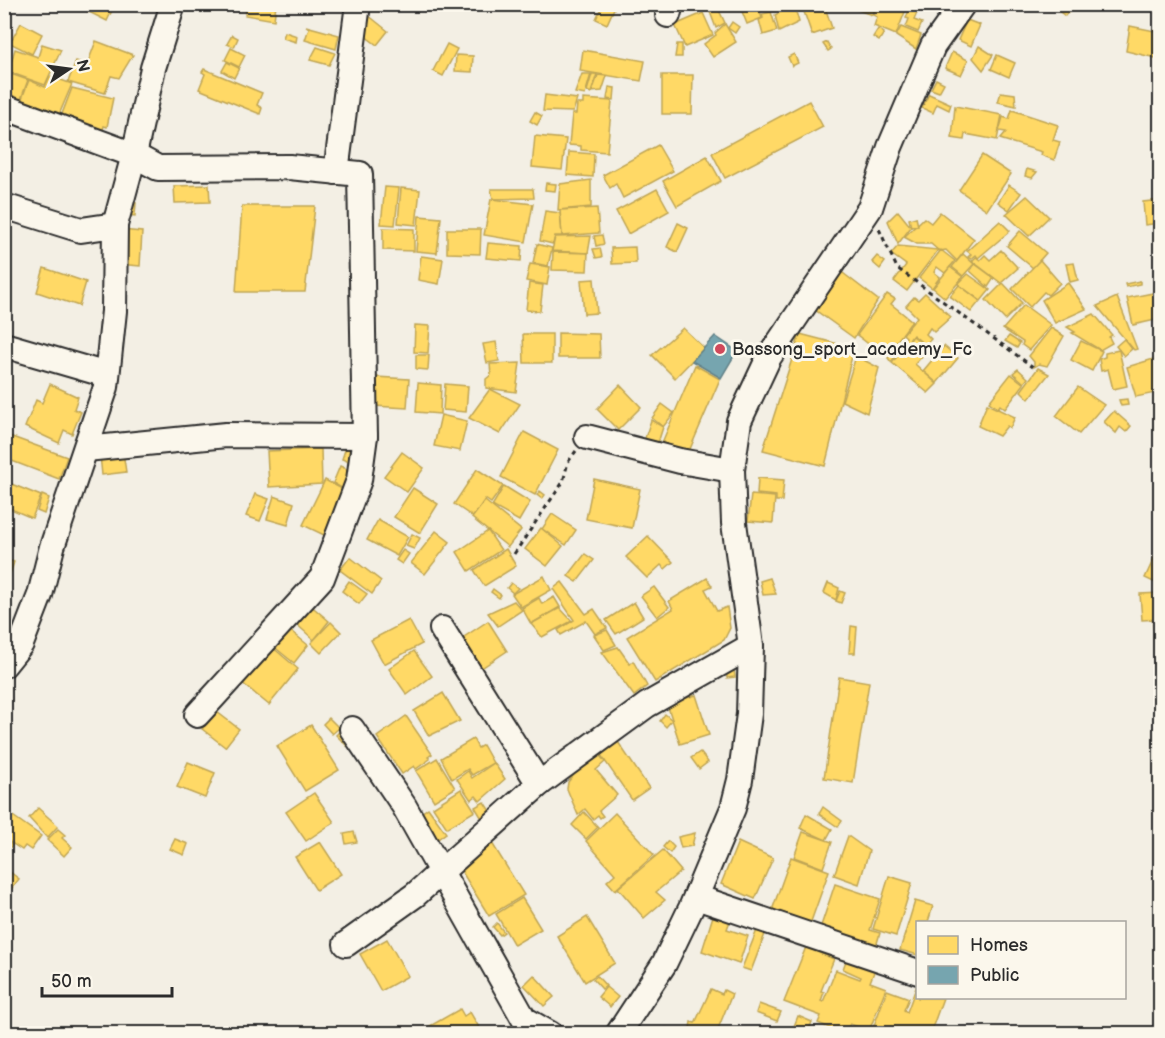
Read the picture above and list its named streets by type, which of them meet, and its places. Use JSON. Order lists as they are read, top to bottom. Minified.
{"places":["Bassong_sport_academy_Fc"],"legend":["Homes","Public"],"scale_bar":"50 m","north":"right"}
